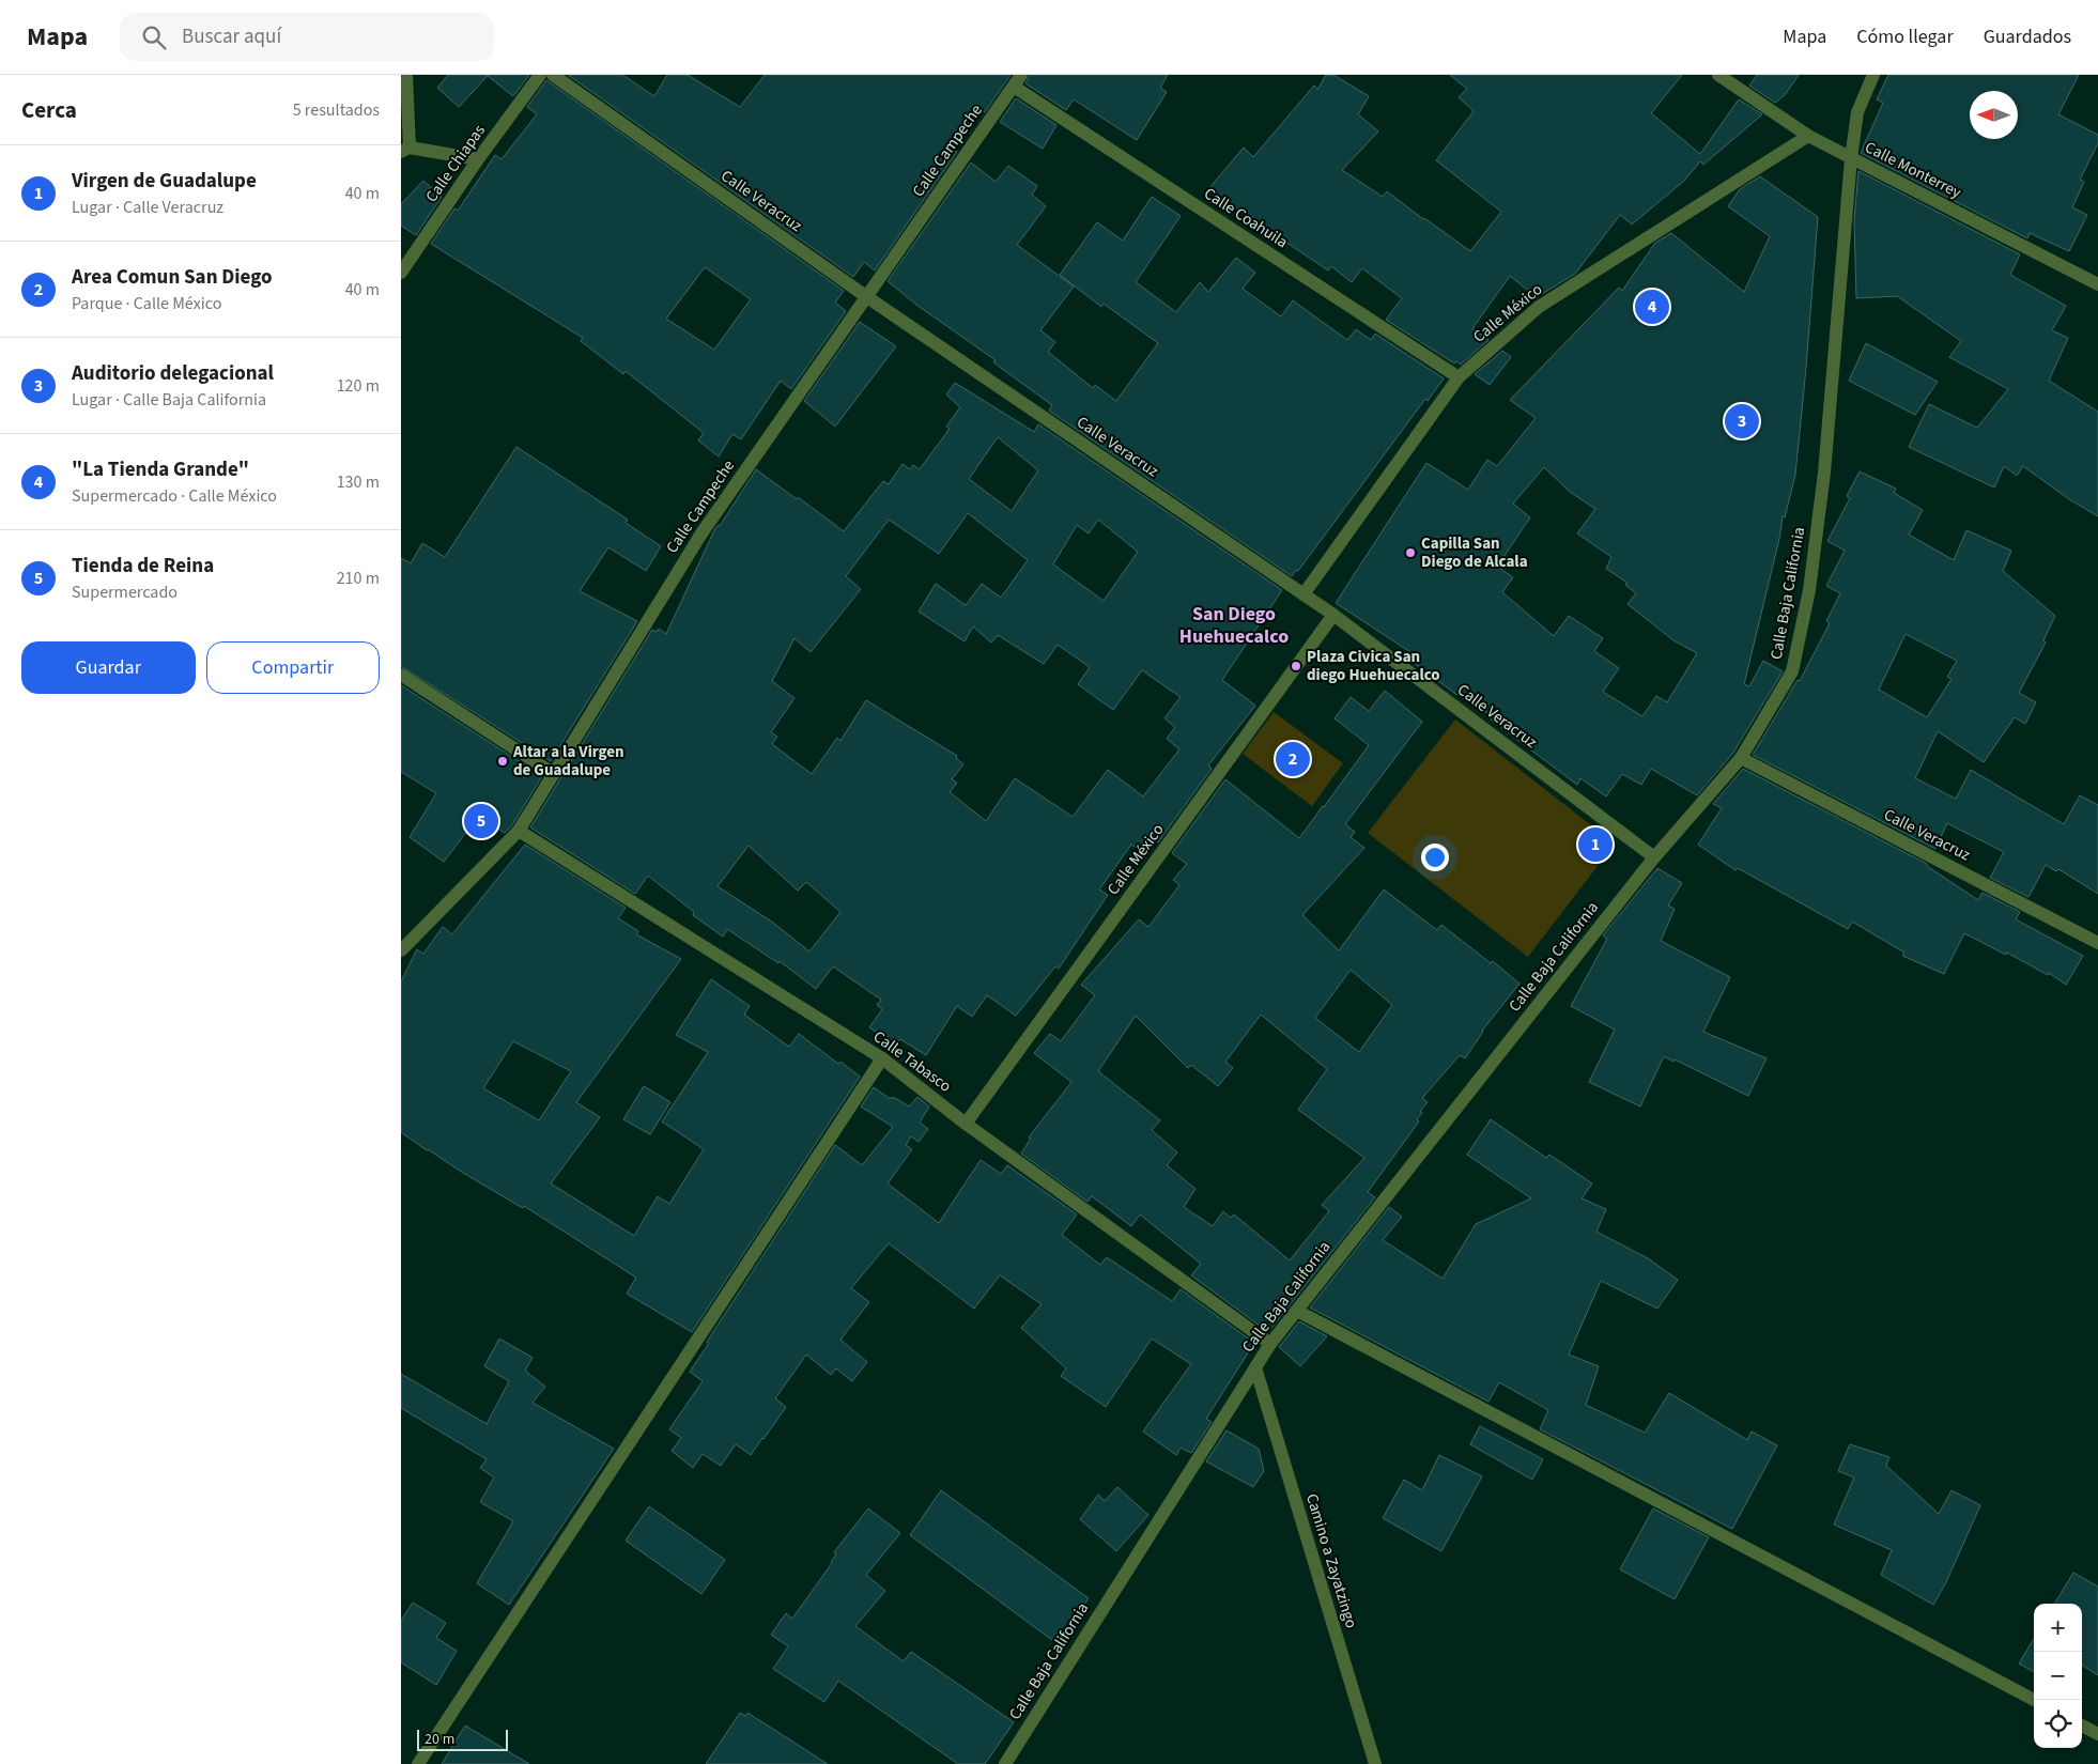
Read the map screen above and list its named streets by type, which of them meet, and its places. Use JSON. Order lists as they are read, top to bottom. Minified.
{"streets":{"street":["Calle Campeche","Calle Chiapas","Calle Monterrey","Calle Veracruz","Calle Coahuila","Calle México","Calle Baja California","Calle Tabasco","Camino a Zayatzingo"]},"crossings":[["Calle Campeche","Calle Veracruz"],["Calle Campeche","Calle Coahuila"],["Calle Campeche","Calle Tabasco"],["Calle Monterrey","Calle México"],["Calle Monterrey","Calle Baja California"],["Calle Veracruz","Calle México"],["Calle Veracruz","Calle Baja California"],["Calle Coahuila","Calle México"],["Calle México","Calle Tabasco"],["Calle Baja California","Calle Tabasco"],["Calle Baja California","Camino a Zayatzingo"]],"districts":["San Diego Huehuecalco"],"places":["Capilla San Diego de Alcala","Plaza Civica San diego Huehuecalco","Altar a la Virgen de Guadalupe"],"scale_bar":"20 m","north":"left","page":{"header":"Mapa","search":"Buscar aquí","nav":["Mapa","Cómo llegar","Guardados"],"heading":["Cerca","5 resultados"],"list":[{"mark":"1","name":"Virgen de Guadalupe","note":"Lugar · Calle Veracruz","value":"40 m"},{"mark":"2","name":"Area Comun San Diego","note":"Parque · Calle México","value":"40 m"},{"mark":"3","name":"Auditorio delegacional","note":"Lugar · Calle Baja California","value":"120 m"},{"mark":"4","name":"\"La Tienda Grande\"","note":"Supermercado · Calle México","value":"130 m"},{"mark":"5","name":"Tienda de Reina","note":"Supermercado","value":"210 m"}],"pins":["4","3","2","5","1"],"buttons":["Guardar","Compartir"],"map_buttons":["+","−"],"scale":"20 m"}}
